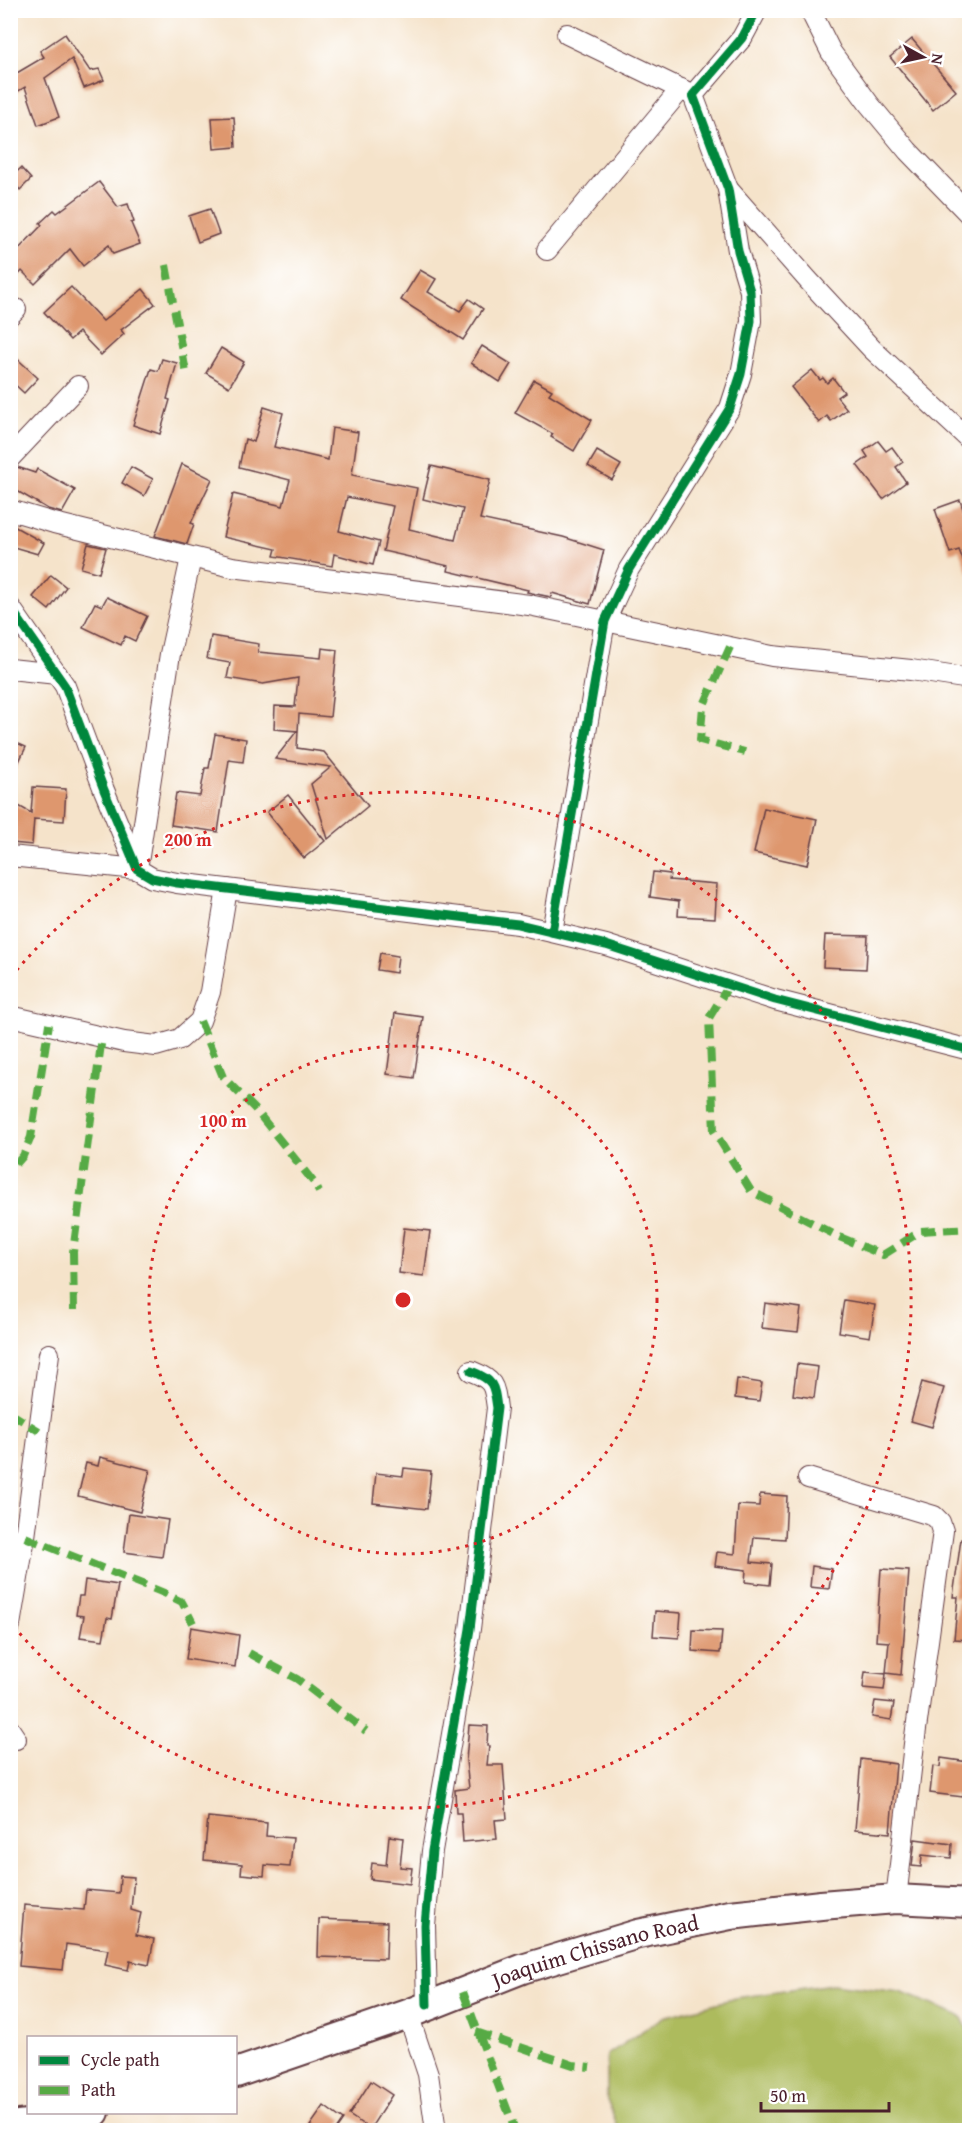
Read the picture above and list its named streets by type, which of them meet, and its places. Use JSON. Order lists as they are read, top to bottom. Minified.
{"streets":{"highway":["Joaquim Chissano Road"]},"legend":["Cycle path","Path"],"scale_bar":"50 m","north":"right","rings":["200 m","100 m"]}
